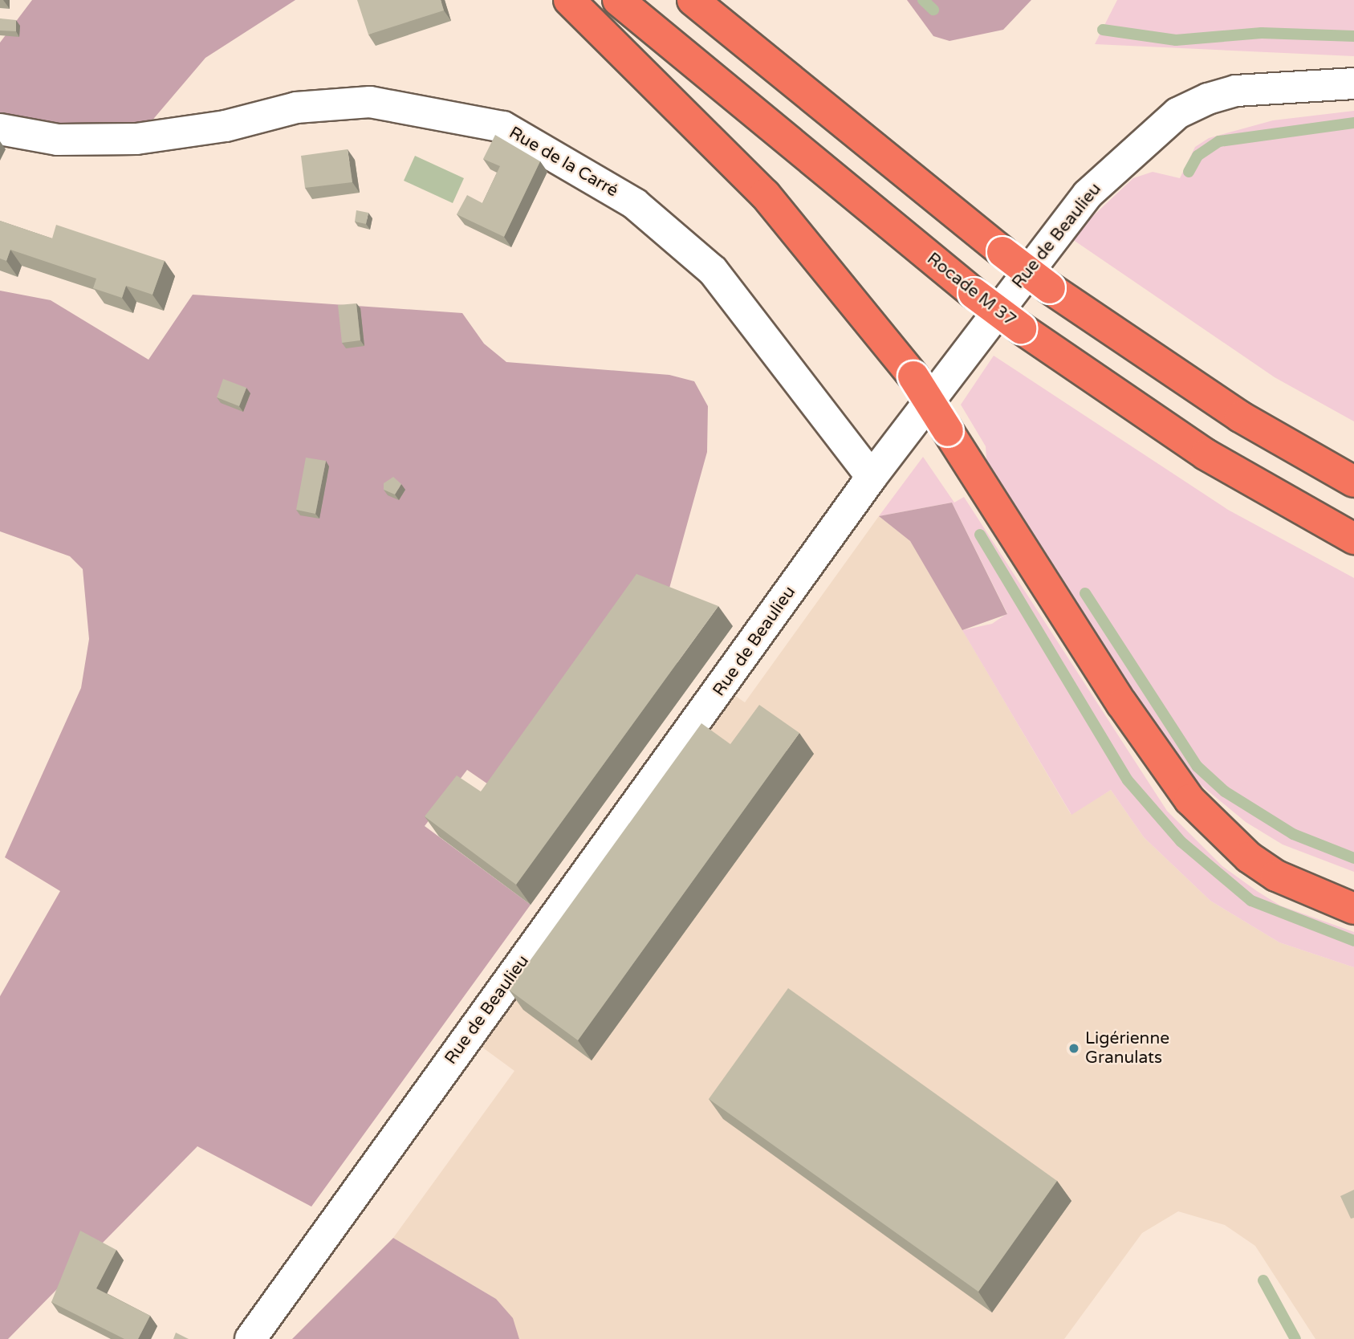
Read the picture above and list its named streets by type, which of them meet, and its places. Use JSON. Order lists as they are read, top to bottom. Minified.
{"streets":{"highway":["Rocade M 37"],"street":["Rue de la Carré","Rue de Beaulieu"]},"crossings":[["Rue de la Carré","Rue de Beaulieu"]],"places":["Ligérienne Granulats"]}
